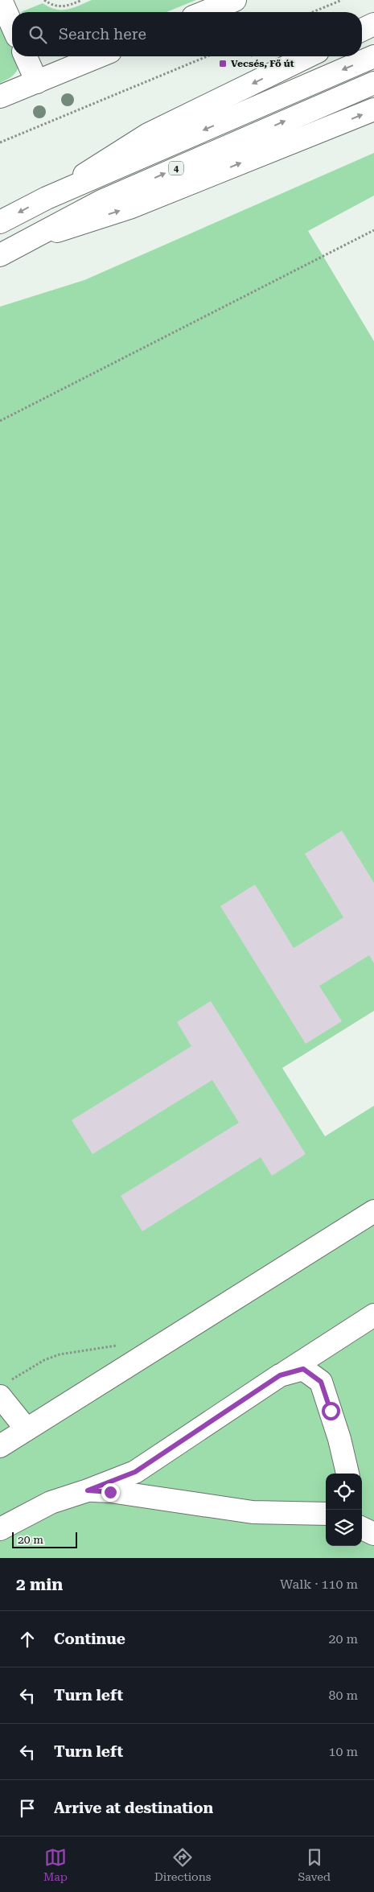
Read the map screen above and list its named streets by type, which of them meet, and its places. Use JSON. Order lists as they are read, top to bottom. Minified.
{"streets":{"street":["4"]},"places":{"transit":["Vecsés, Fő út"]},"scale_bar":"20 m","page":{"search":"Search here","scale":"20 m","heading":["2 min","Walk · 110 m"],"list":[["Continue","20 m"],["Turn left","80 m"],["Turn left","10 m"],"Arrive at destination"],"nav":["Map","Directions","Saved"]}}
